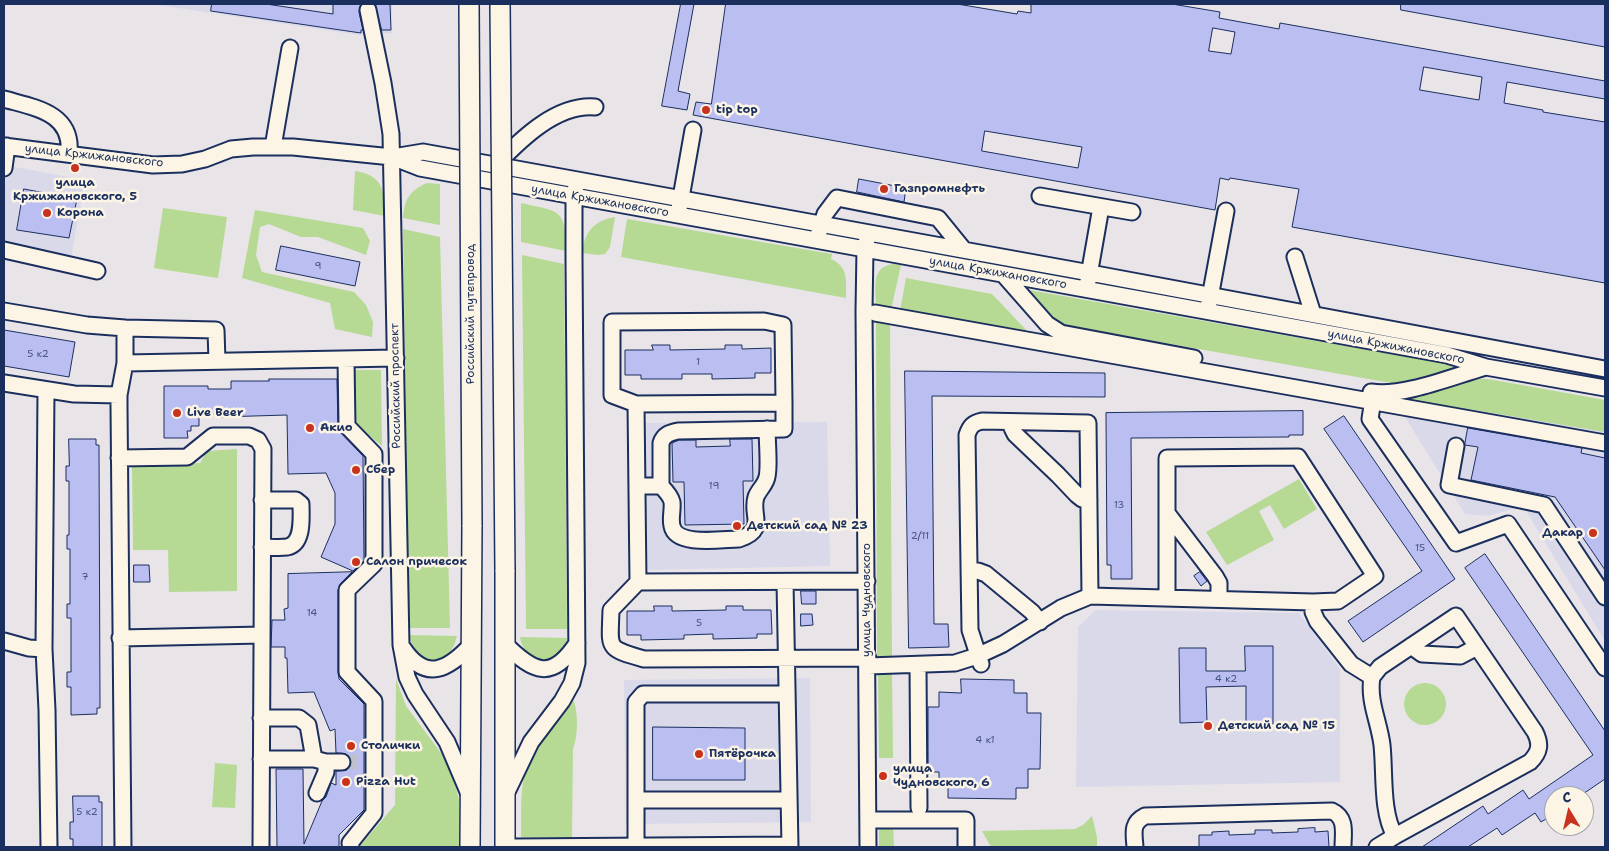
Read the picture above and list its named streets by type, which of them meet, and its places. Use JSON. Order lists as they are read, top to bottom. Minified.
{"streets":{"main road":["Российский путепровод","Российский проспект"],"street":["улица Кржижановского","улица Чудновского"]},"crossings":[["улица Кржижановского","Российский проспект"],["улица Кржижановского","улица Чудновского"],["Российский путепровод","Российский проспект"]],"places":["tip top","улица Кржижановского, 5","Газпромнефть","Корона","Live Beer","Акио","Сбер","Детский сад № 23","Дакар","Салон причесок","Детский сад № 15","Столички","Пятёрочка","улица Чудновского, 6","Pizza Hut"],"house_numbers":["9","5 к2","1","19","13","2/11","15","7","14","5","4 к2","4 к1","5 к2"],"north":"top"}
